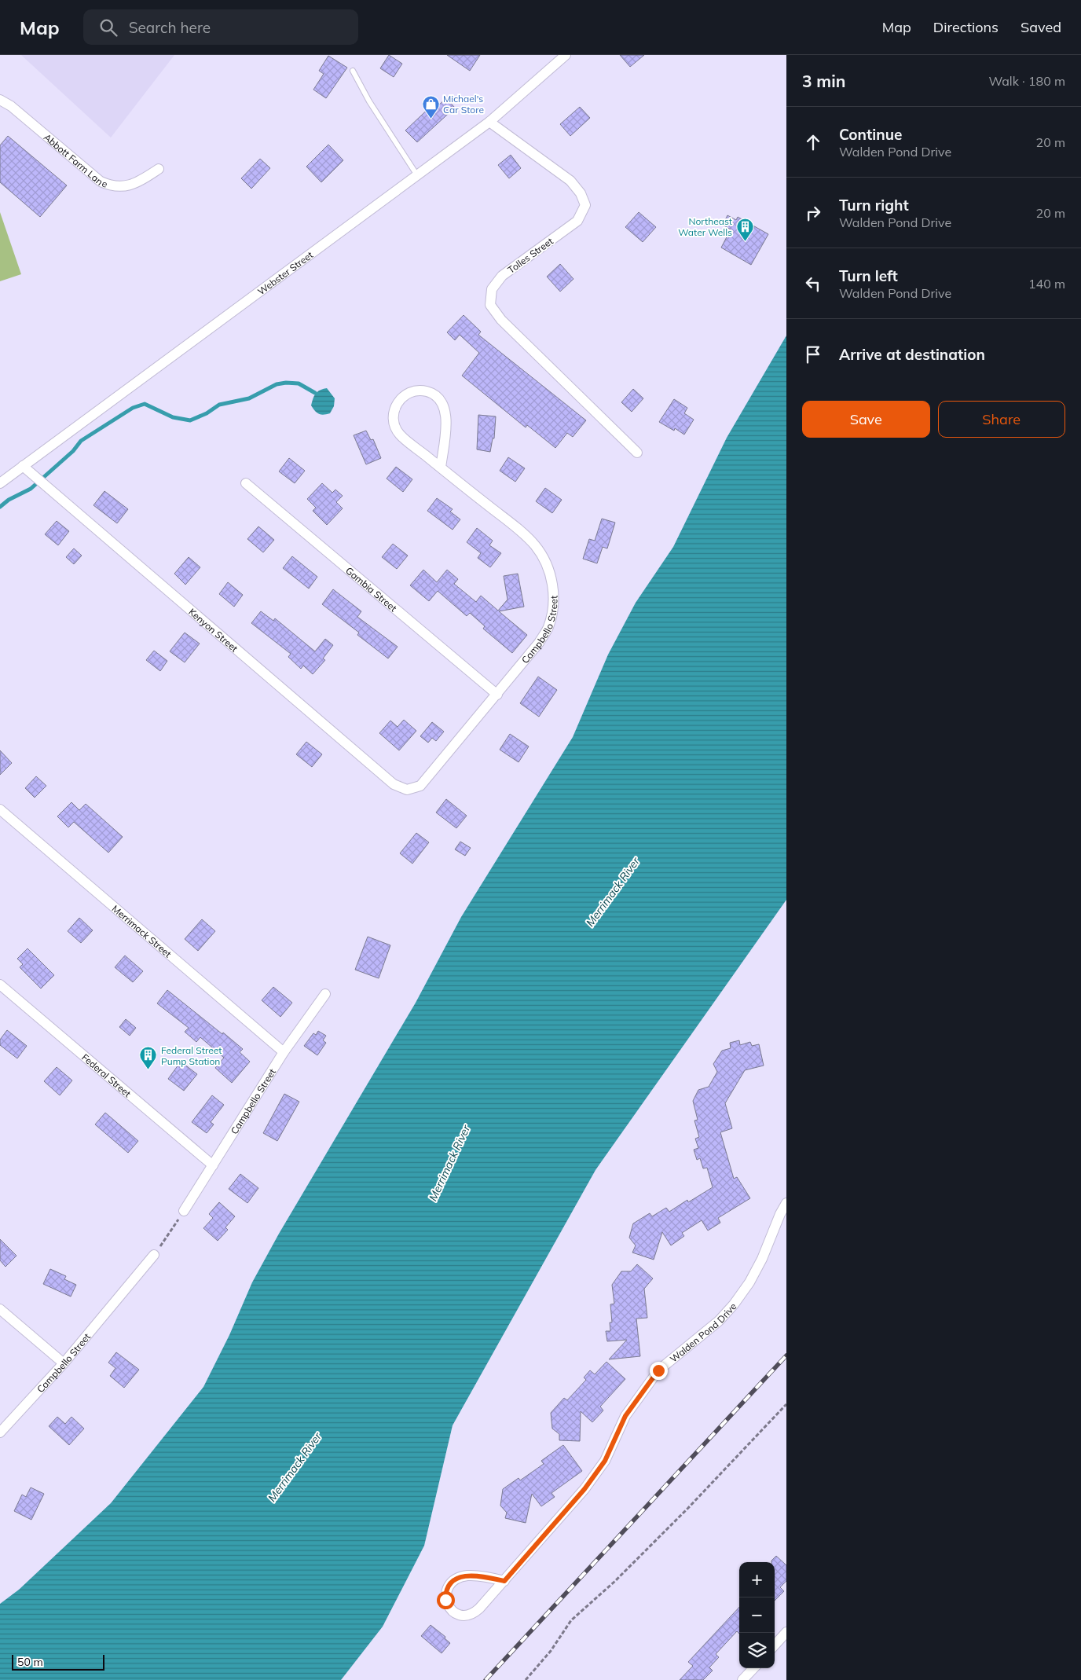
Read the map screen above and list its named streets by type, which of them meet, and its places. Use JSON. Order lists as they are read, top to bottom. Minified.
{"streets":{"street":["Abbott Farm Lane","Tolles Street","Webster Street","Gambia Street","Campbello Street","Kenyon Street","Merrimack Street","Federal Street","Walden Pond Drive"]},"crossings":[["Tolles Street","Webster Street"],["Webster Street","Kenyon Street"],["Gambia Street","Campbello Street"],["Campbello Street","Kenyon Street"],["Campbello Street","Merrimack Street"],["Campbello Street","Federal Street"]],"water":["Merrimack River"],"places":{"shop":["Michael's Car Store"],"building":["Northeast Water Wells","Federal Street Pump Station"]},"scale_bar":"50 m","page":{"header":"Map","search":"Search here","nav":["Map","Directions","Saved"],"heading":["3 min","Walk · 180 m"],"list":[["Continue","Walden Pond Drive","20 m"],["Turn right","Walden Pond Drive","20 m"],["Turn left","Walden Pond Drive","140 m"],"Arrive at destination"],"buttons":["Save","Share"],"map_buttons":["+","−"],"scale":"50 m"}}
